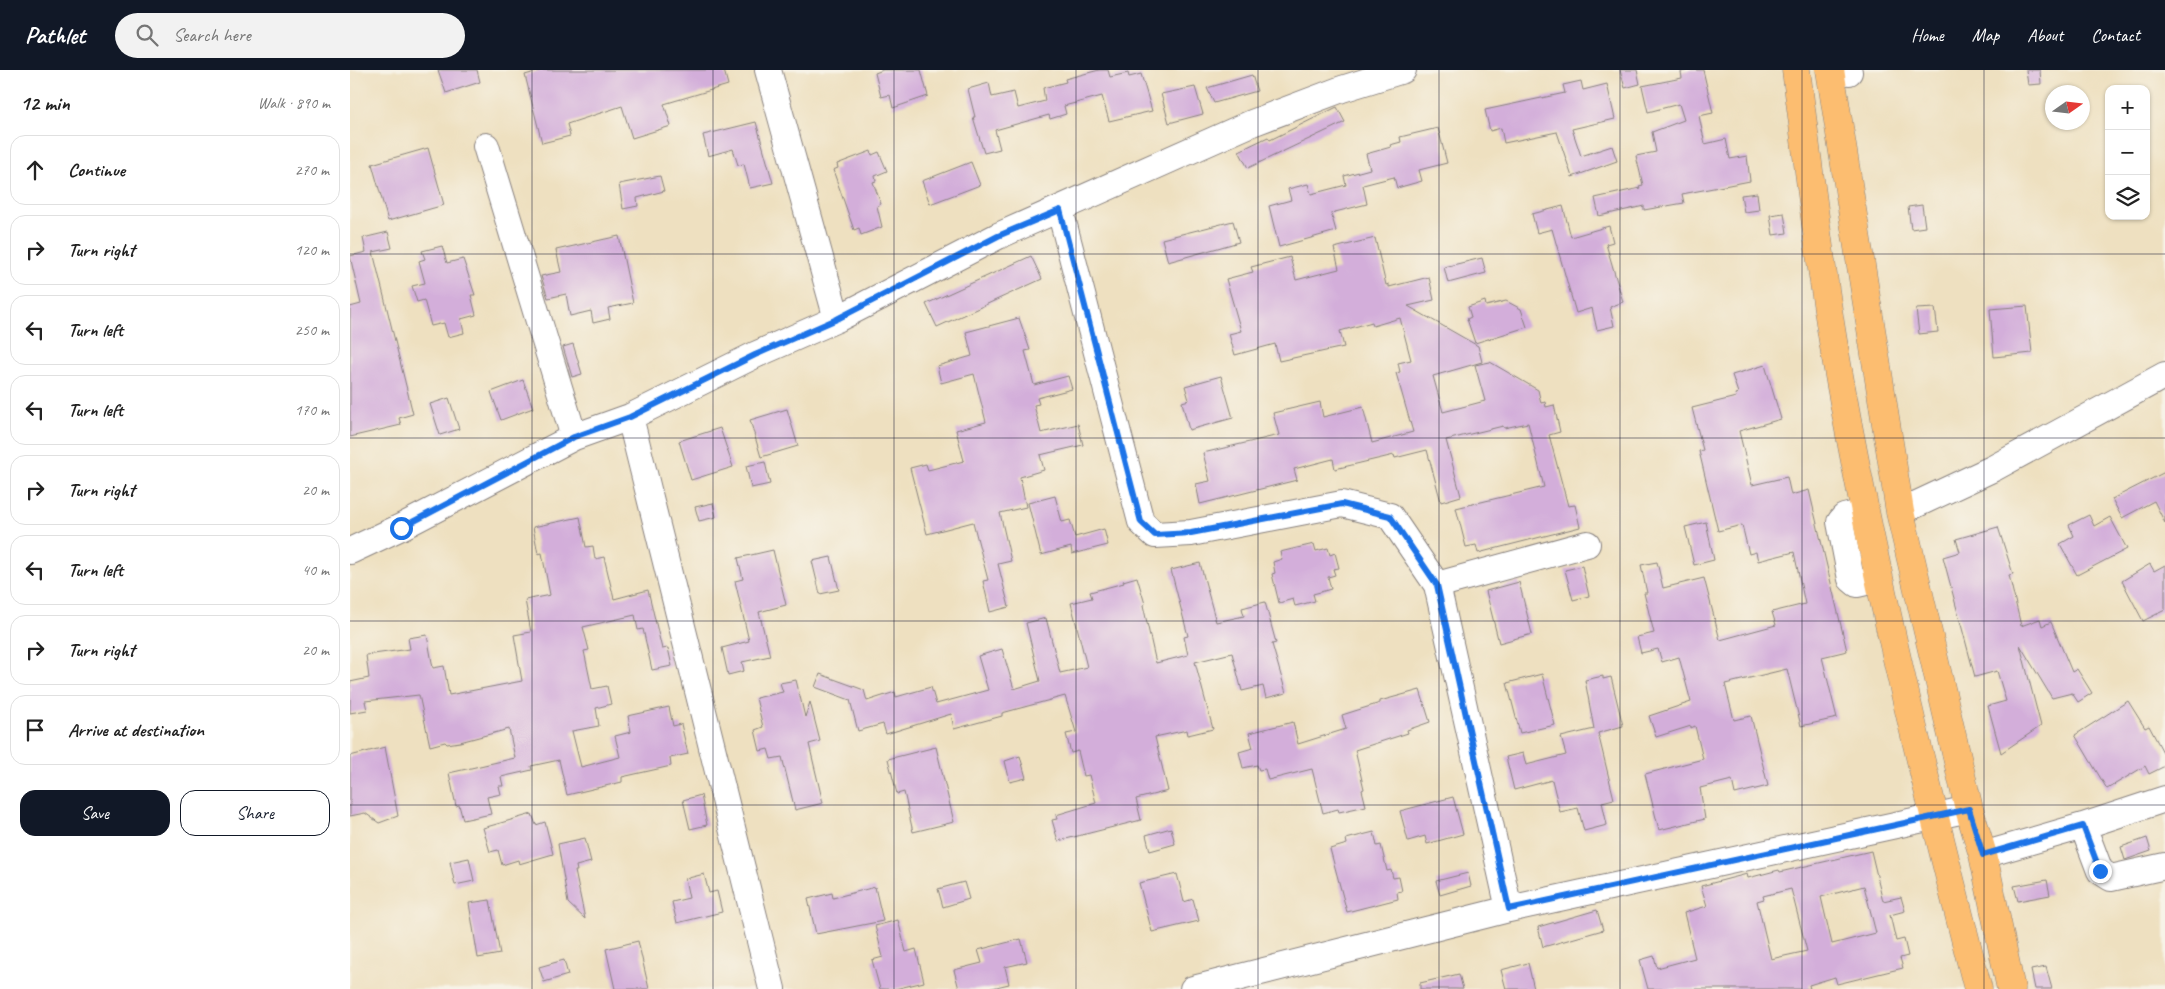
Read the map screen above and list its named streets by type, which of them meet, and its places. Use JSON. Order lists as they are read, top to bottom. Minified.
{"north":"right","page":{"header":"Pathlet","search":"Search here","nav":["Home","Map","About","Contact"],"heading":["12 min","Walk · 890 m"],"map_buttons":["+","−"],"list":[["Continue","270 m"],["Turn right","120 m"],["Turn left","250 m"],["Turn left","170 m"],["Turn right","20 m"],["Turn left","40 m"],["Turn right","20 m"],"Arrive at destination"],"buttons":["Save","Share"]}}
